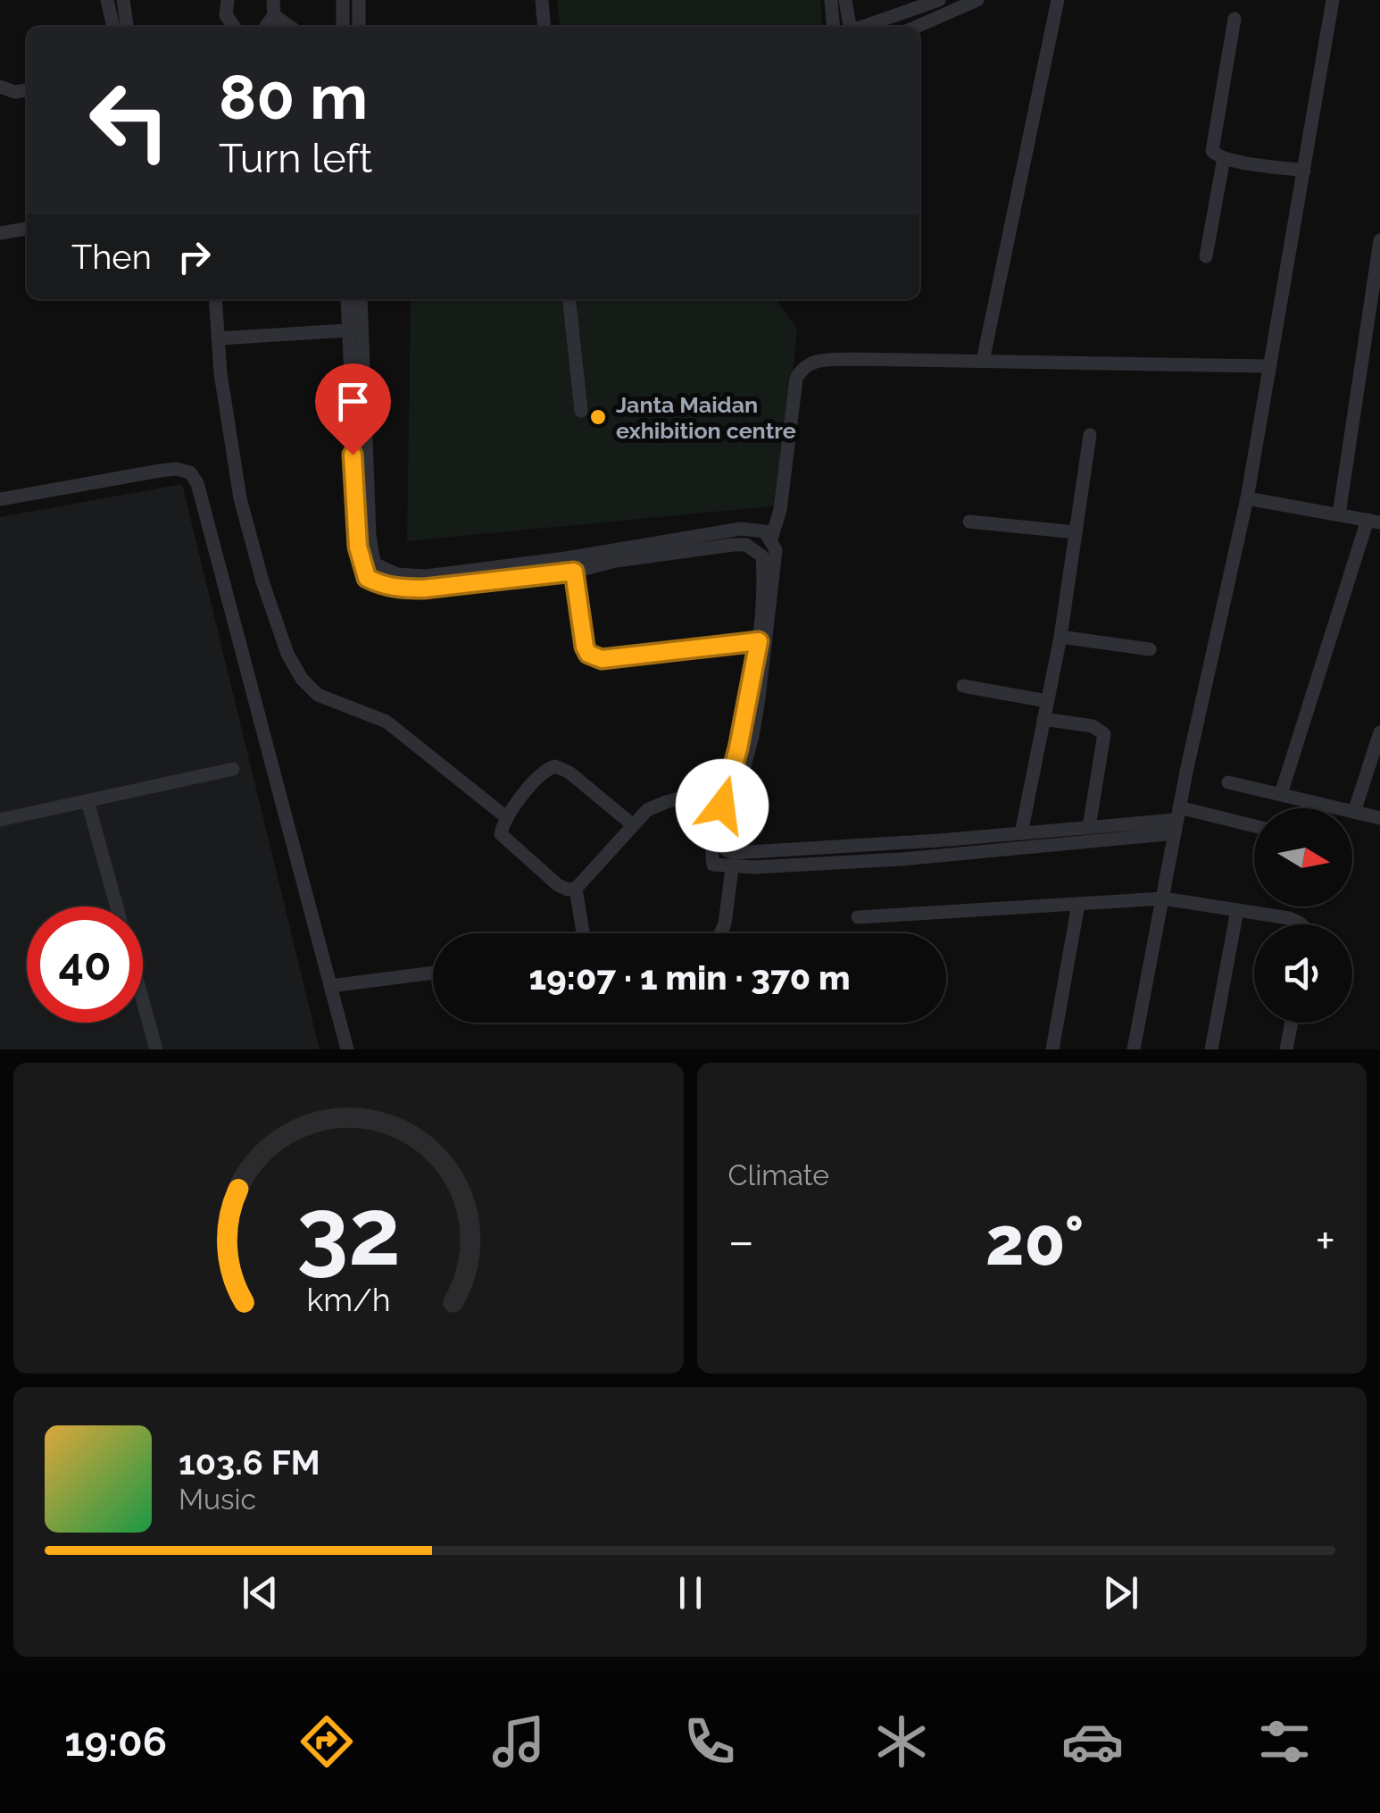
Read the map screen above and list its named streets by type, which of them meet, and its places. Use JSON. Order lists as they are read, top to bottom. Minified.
{"places":["Janta Maidan exhibition centre"],"north":"right","page":{"turn":["80 m","Turn left"],"then":"Then","limit":"40","trip":"19:07 · 1 min · 370 m","tile":"Climate","heat":["−","20°","+"],"song":["103.6 FM","Music"],"tabs":"19:06","gauge":["32","km/h"]}}
